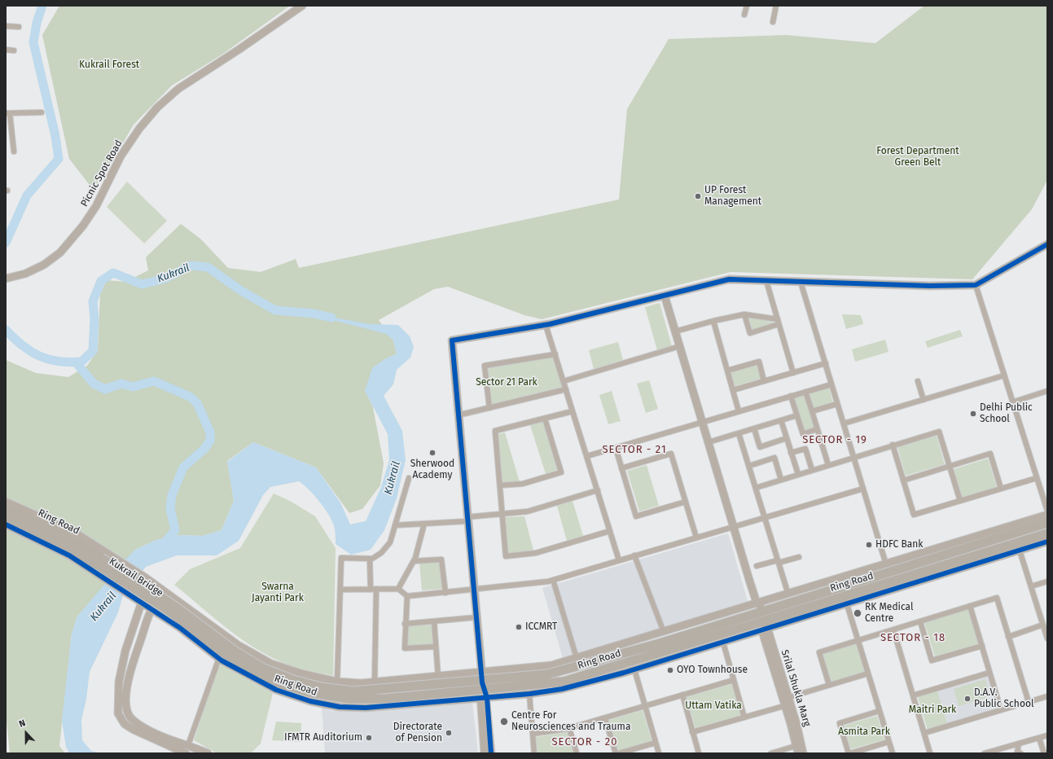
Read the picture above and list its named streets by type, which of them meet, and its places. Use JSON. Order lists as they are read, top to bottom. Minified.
{"streets":{"highway":["Ring Road","Kukrail Bridge"],"street":["Picnic Spot Road","Srilal Shukla Marg"]},"crossings":[["Ring Road","Kukrail Bridge"],["Ring Road","Srilal Shukla Marg"],["Kukrail Bridge","Srilal Shukla Marg"]],"districts":["SECTOR - 19","SECTOR - 21","SECTOR - 18","SECTOR - 20"],"water":["Kukrail"],"parks":["Kukrail Forest","Forest Department Green Belt","Sector 21 Park","Swarna Jayanti Park","Uttam Vatika","Maitri Park","Asmita Park"],"places":["UP Forest Management","Delhi Public School","Sherwood Academy","HDFC Bank","RK Medical Centre","ICCMRT","OYO Townhouse","D.A.V. Public School","Centre For Neurosciences and Trauma","Directorate of Pension","IFMTR Auditorium"],"north":"top"}
